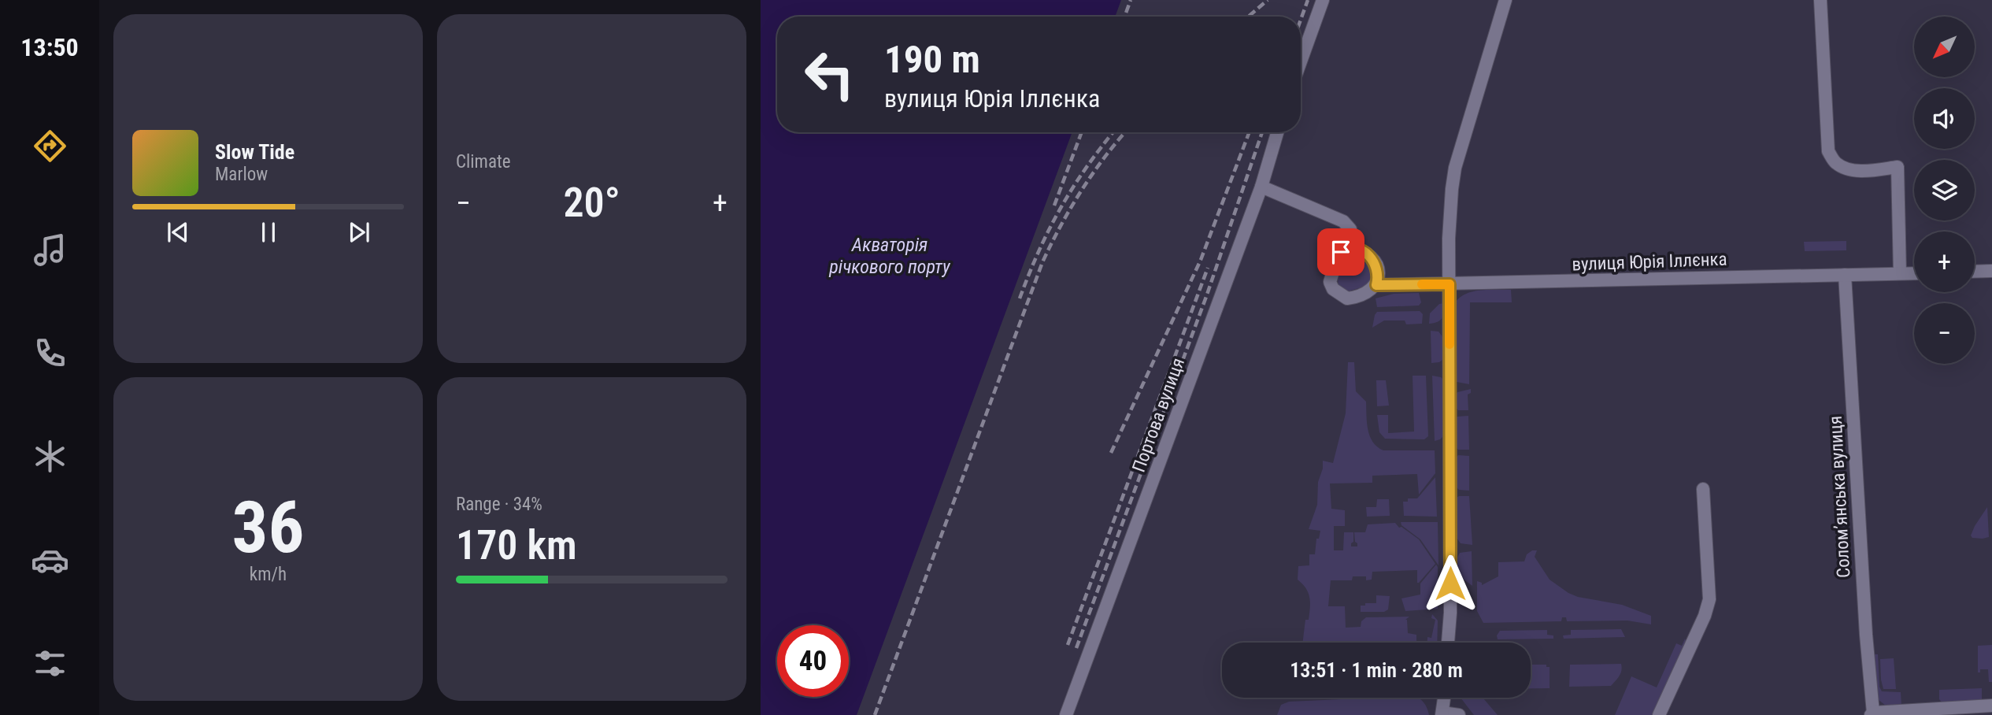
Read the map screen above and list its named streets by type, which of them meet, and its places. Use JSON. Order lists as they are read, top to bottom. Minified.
{"streets":{"street":["вулиця Юрія Іллєнка","Портова вулиця","Соломʼянська вулиця"]},"crossings":[["вулиця Юрія Іллєнка","Соломʼянська вулиця"]],"water":["Акваторія річкового порту"],"north":"bottom left","page":{"tabs":"13:50","tile":["Climate",["36","km/h"],["Range · 34%","170 km"]],"map_buttons":["+","−"],"turn":["190 m","вулиця Юрія Іллєнка"],"song":["Slow Tide","Marlow"],"heat":["−","20°","+"],"limit":"40","trip":"13:51 · 1 min · 280 m"}}
